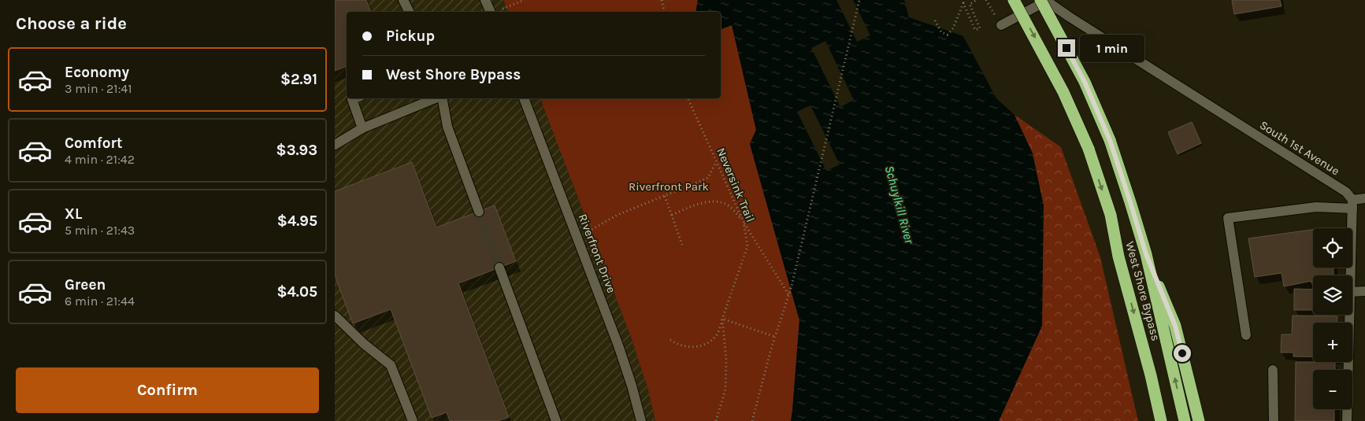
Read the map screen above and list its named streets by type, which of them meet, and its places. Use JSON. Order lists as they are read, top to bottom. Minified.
{"streets":{"highway":["West Shore Bypass"],"street":["South 1st Avenue","Riverfront Drive"],"path":["Neversink Trail"]},"crossings":[["South 1st Avenue","West Shore Bypass"]],"water":["Schuylkill River"],"parks":["Riverfront Park"],"page":{"heading":"Choose a ride","banner":["Pickup","West Shore Bypass"],"bubble":"1 min","list":[{"name":"Economy","note":"3 min · 21:41","value":"$2.91"},{"name":"Comfort","note":"4 min · 21:42","value":"$3.93"},{"name":"XL","note":"5 min · 21:43","value":"$4.95"},{"name":"Green","note":"6 min · 21:44","value":"$4.05"}],"map_buttons":["+","−"],"buttons":"Confirm"}}
